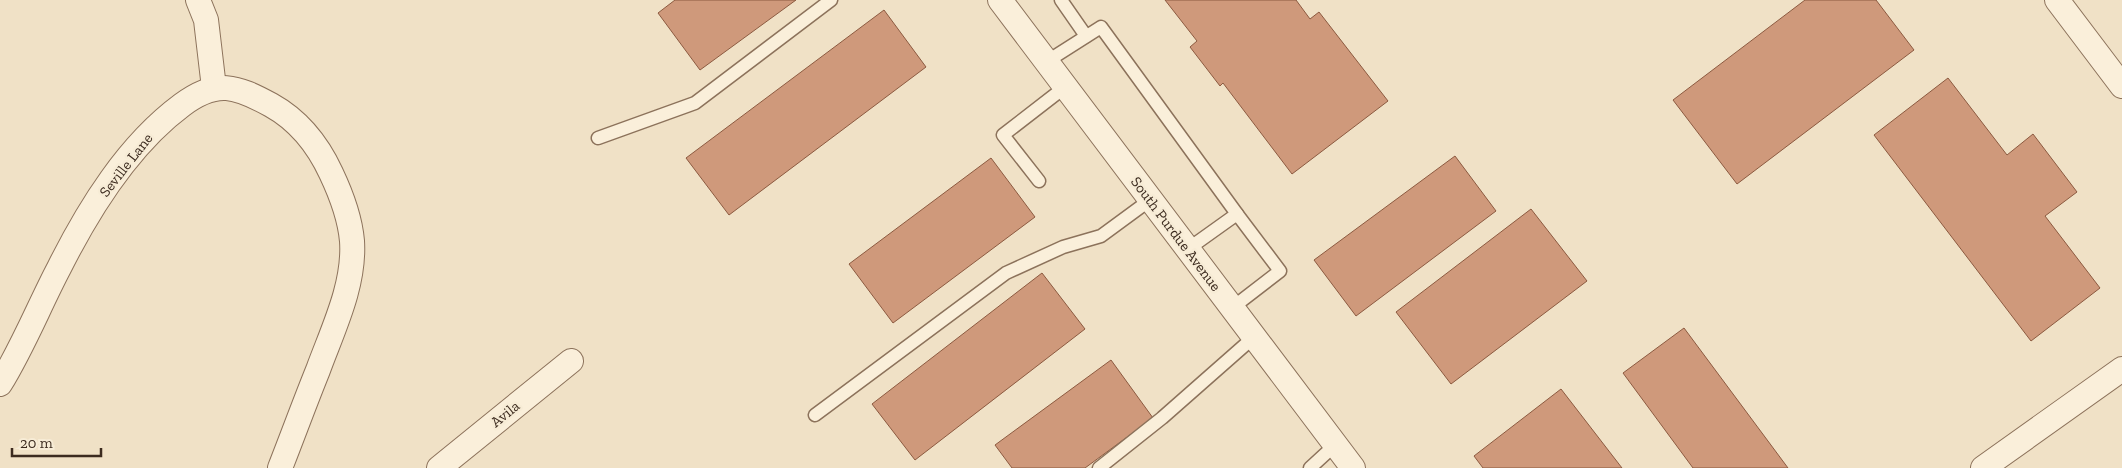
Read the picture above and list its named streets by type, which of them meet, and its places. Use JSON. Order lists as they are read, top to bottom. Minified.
{"streets":{"street":["Seville Lane","South Purdue Avenue","Avila"]},"scale_bar":"20 m"}
